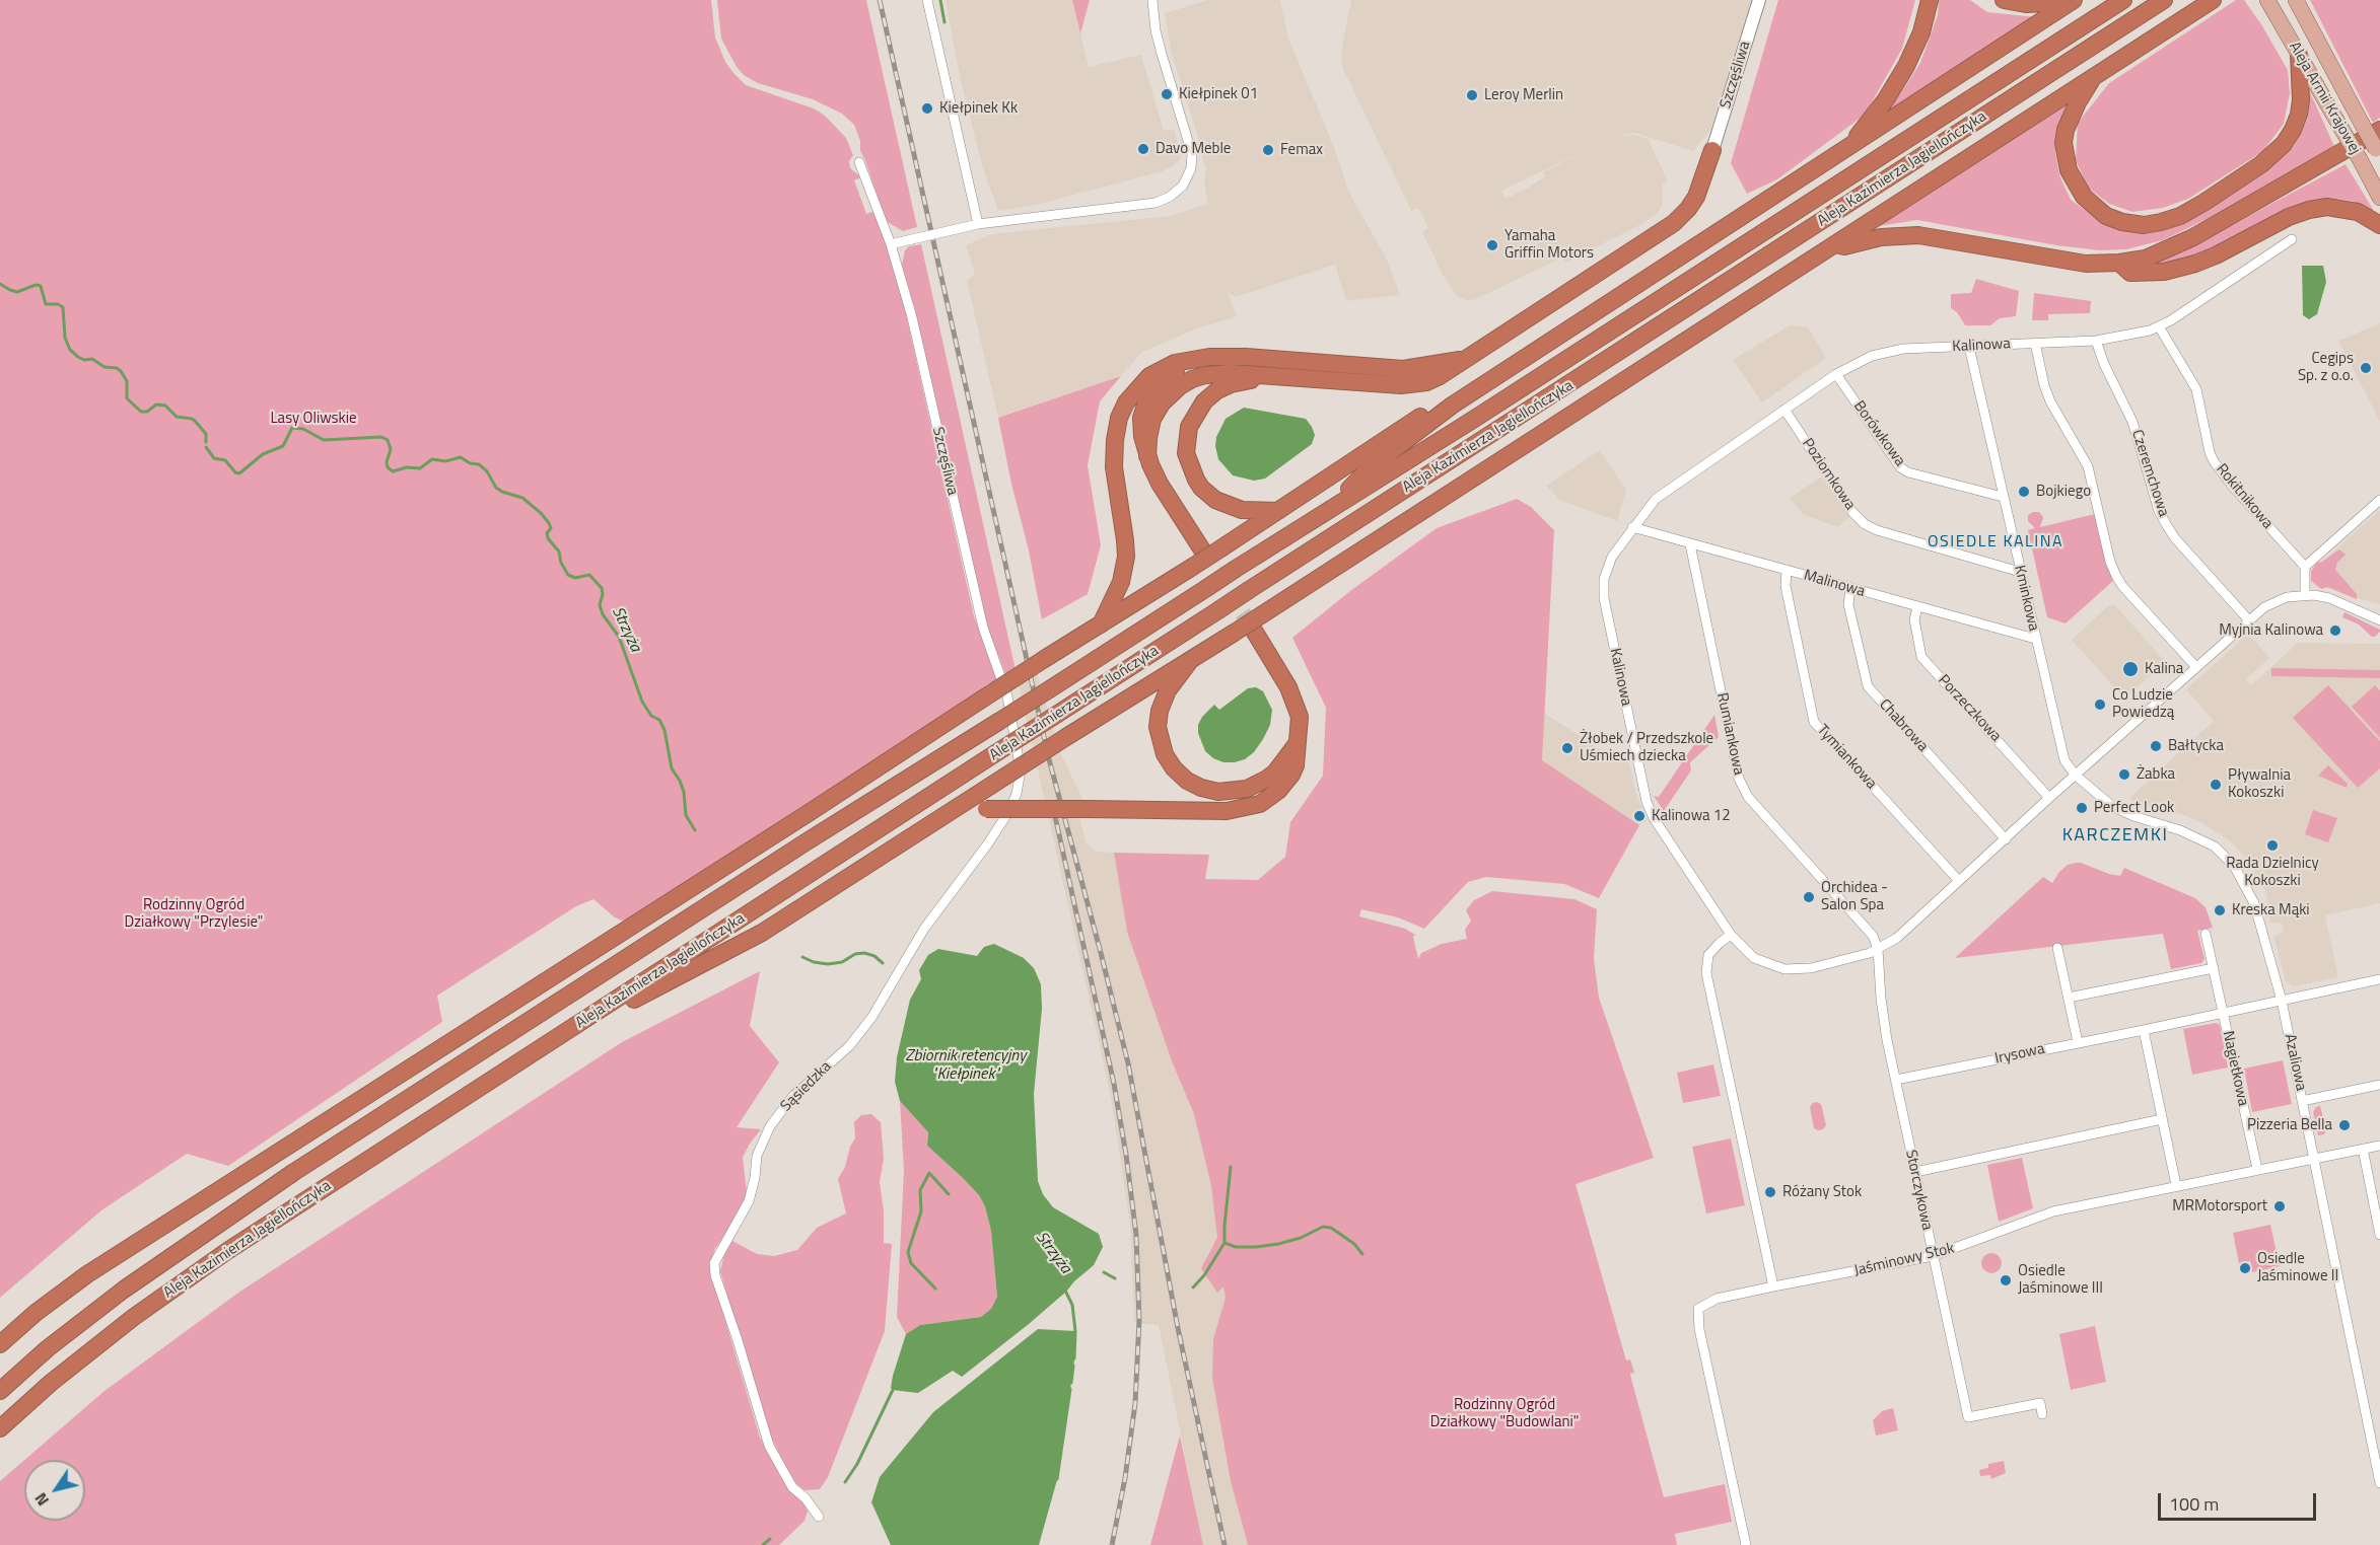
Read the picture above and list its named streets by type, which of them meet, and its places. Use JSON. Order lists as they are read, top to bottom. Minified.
{"streets":{"highway":["Aleja Kazimierza Jagiellończyka"],"main road":["Aleja Armii Krajowej"],"street":["Szczęśliwa","Kalinowa","Borówkowa","Czeremchowa","Poziomkowa","Rokitnikowa","Malinowa","Kminkowa","Porzeczkowa","Chabrowa","Rumiankowa","Tymiankowa","Irysowa","Azaliowa","Nagietkowa","Sąsiedzka","Storczykowa","Jaśminowy Stok"]},"crossings":[["Szczęśliwa","Sąsiedzka"],["Kalinowa","Borówkowa"],["Kalinowa","Czeremchowa"],["Kalinowa","Poziomkowa"],["Kalinowa","Rokitnikowa"],["Kalinowa","Malinowa"],["Kalinowa","Kminkowa"],["Kalinowa","Porzeczkowa"],["Kalinowa","Chabrowa"],["Kalinowa","Rumiankowa"],["Kalinowa","Tymiankowa"],["Kalinowa","Azaliowa"],["Kalinowa","Storczykowa"],["Borówkowa","Kminkowa"],["Poziomkowa","Kminkowa"],["Malinowa","Kminkowa"],["Malinowa","Porzeczkowa"],["Malinowa","Chabrowa"],["Malinowa","Rumiankowa"],["Malinowa","Tymiankowa"],["Kminkowa","Azaliowa"],["Rumiankowa","Storczykowa"],["Irysowa","Azaliowa"],["Irysowa","Nagietkowa"],["Irysowa","Storczykowa"],["Azaliowa","Jaśminowy Stok"],["Nagietkowa","Jaśminowy Stok"],["Storczykowa","Jaśminowy Stok"]],"districts":["OSIEDLE KALINA","KARCZEMKI"],"water":["Strzyża","Zbiornik retencyjny \"Kiełpinek\""],"parks":["Lasy Oliwskie","Rodzinny Ogród Działkowy \"Przylesie\"","Rodzinny Ogród Działkowy \"Budowlani\""],"places":["Kiełpinek 01","Leroy Merlin","Kiełpinek Kk","Davo Meble","Femax","Yamaha Griffin Motors","Cegips Sp. z o.o.","Bojkiego","Myjnia Kalinowa","Kalina","Co Ludzie Powiedzą","Bałtycka","Żłobek / Przedszkole Uśmiech dziecka","Żabka","Pływalnia Kokoszki","Perfect Look","Kalinowa 12","Rada Dzielnicy Kokoszki","Orchidea - Salon Spa","Kreska Mąki","Pizzeria Bella","Różany Stok","MRMotorsport","Osiedle Jaśminowe II","Osiedle Jaśminowe III"],"scale_bar":"100 m","north":"bottom left"}
